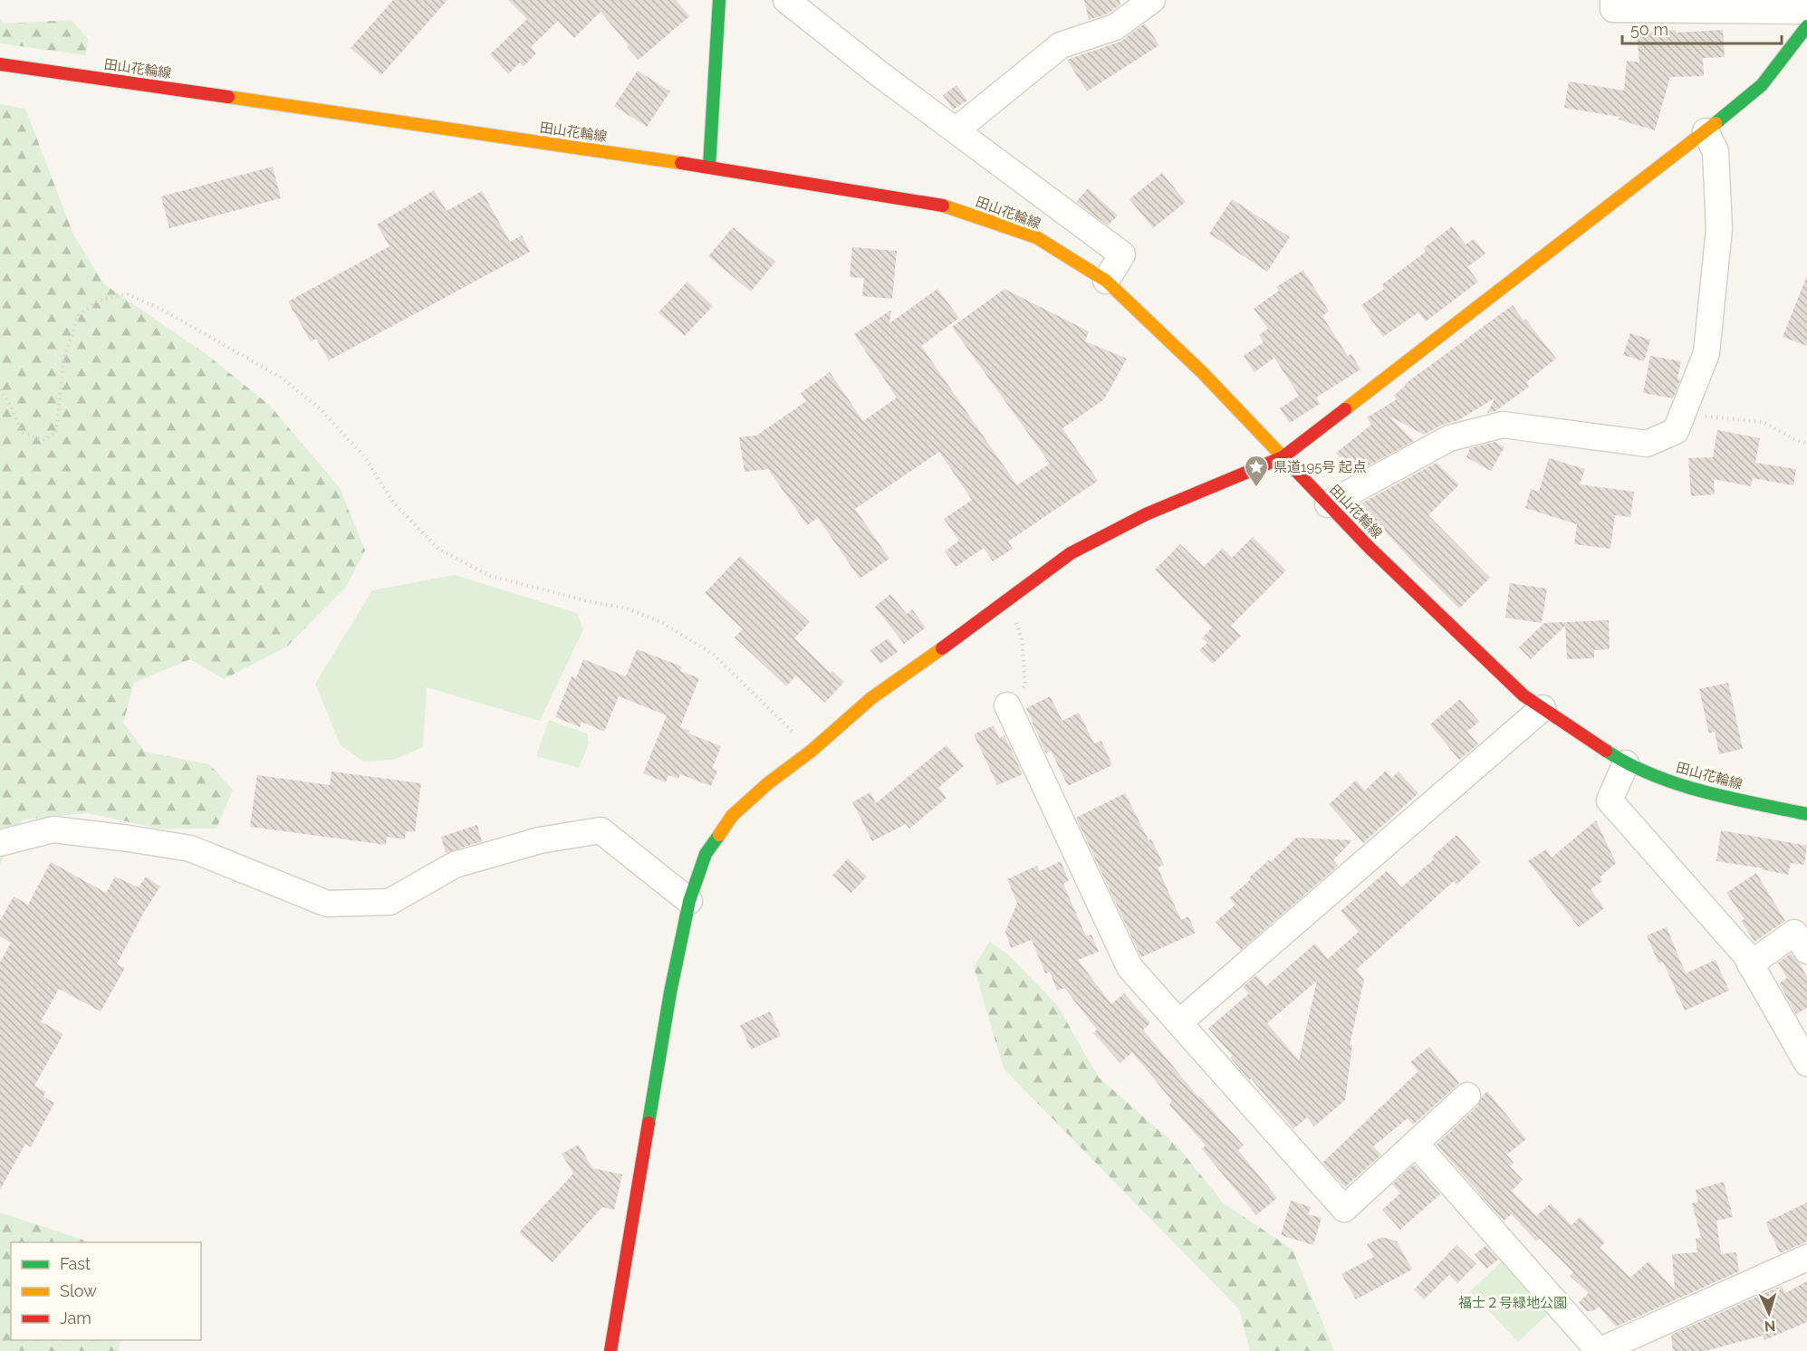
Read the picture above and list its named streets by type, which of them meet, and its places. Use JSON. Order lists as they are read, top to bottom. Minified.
{"streets":{"street":["田山花輪線"]},"parks":["福士２号緑地公園"],"places":{"place":["県道195号 起点"]},"legend":["Fast","Slow","Jam"],"scale_bar":"50 m","north":"bottom"}
